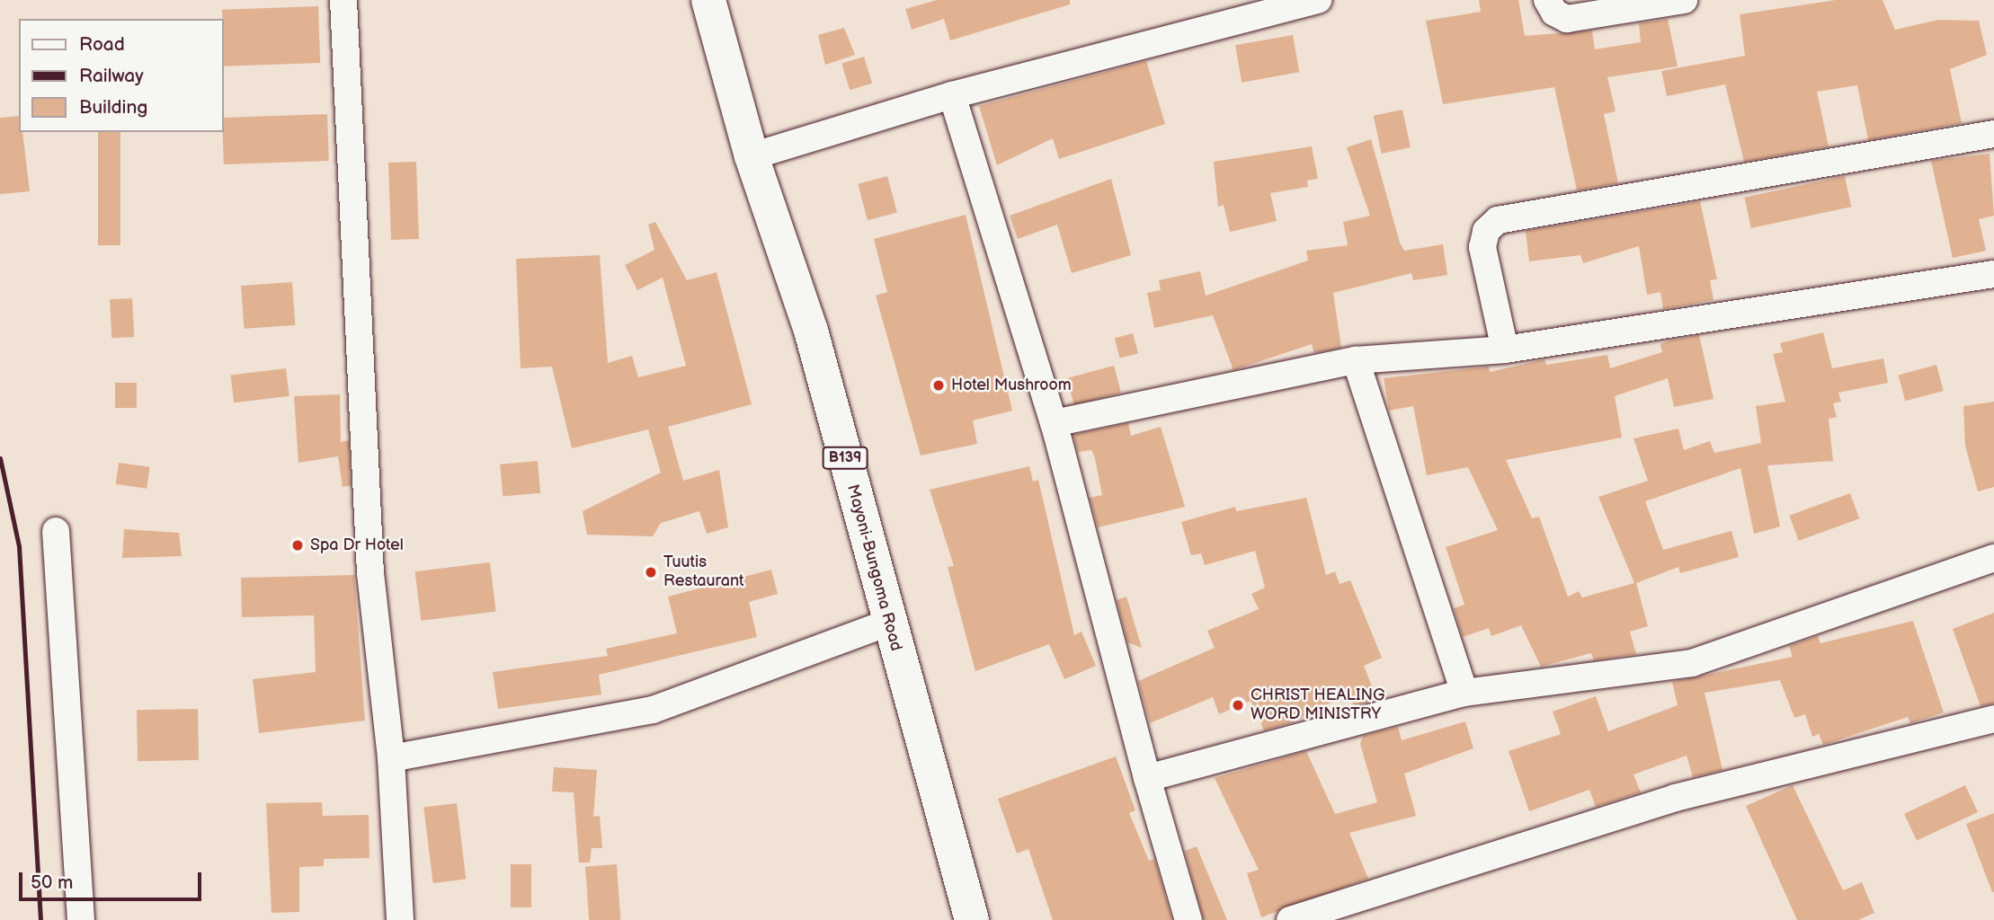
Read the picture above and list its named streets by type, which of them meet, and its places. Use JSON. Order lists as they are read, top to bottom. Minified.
{"streets":{"main road":["B139","Mayoni-Bungoma Road"]},"places":["Hotel Mushroom","Spa Dr Hotel","Tuutis Restaurant","CHRIST HEALING WORD MINISTRY"],"legend":["Road","Railway","Building"],"scale_bar":"50 m"}
